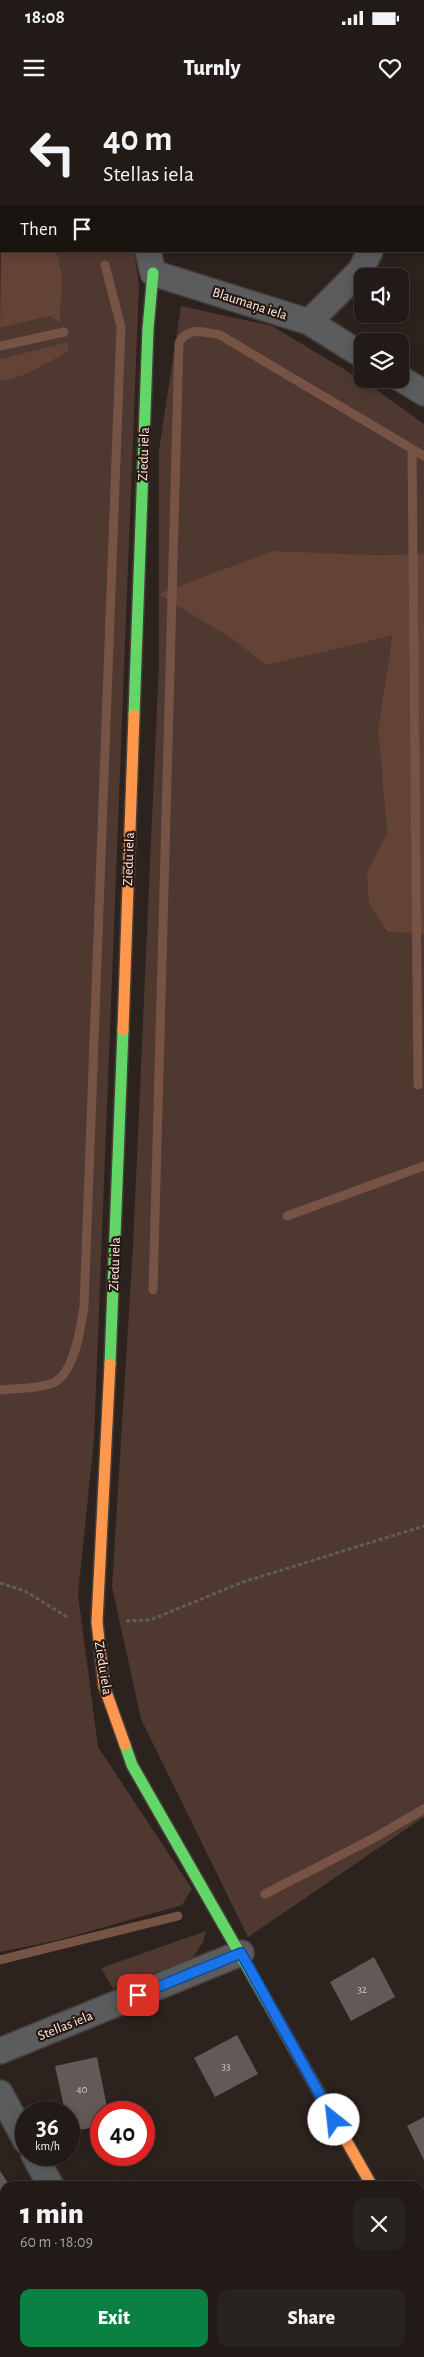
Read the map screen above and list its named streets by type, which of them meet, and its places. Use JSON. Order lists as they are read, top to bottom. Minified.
{"streets":{"street":["Blaumaņa iela","Ziedu iela","Stellas iela"]},"crossings":[["Blaumaņa iela","Ziedu iela"],["Ziedu iela","Stellas iela"]],"house_numbers":["32","33","40"],"page":{"status":"18:08","header":"Turnly","turn":["40 m","Stellas iela"],"then":"Then","speed":"36 km/h","limit":"40","heading":["1 min","60 m · 18:09"],"buttons":["Exit","Share"]}}
